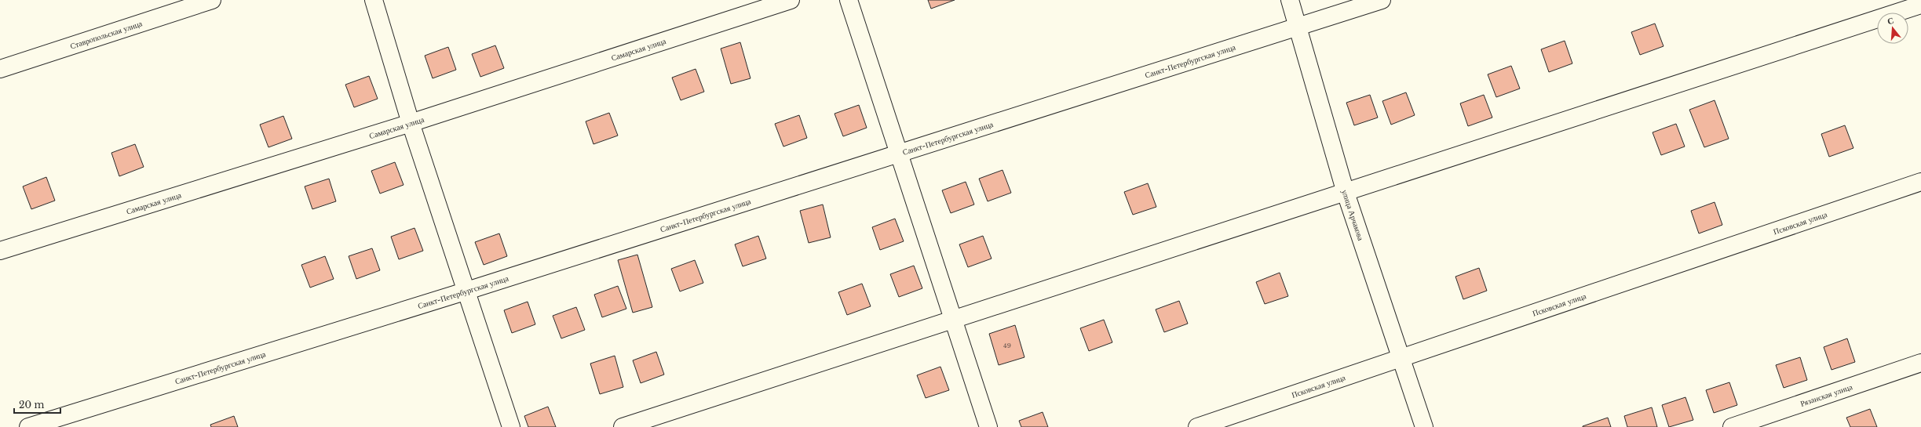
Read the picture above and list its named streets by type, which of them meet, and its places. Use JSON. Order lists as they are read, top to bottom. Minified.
{"streets":{"street":["Ставропольская улица","Самарская улица","Санкт-Петербургская улица","улица Арчакова","Псковская улица","Рязанская улица"]},"crossings":[["Санкт-Петербургская улица","улица Арчакова"],["улица Арчакова","Псковская улица"]],"house_numbers":["49"],"scale_bar":"20 m","north":"top"}
